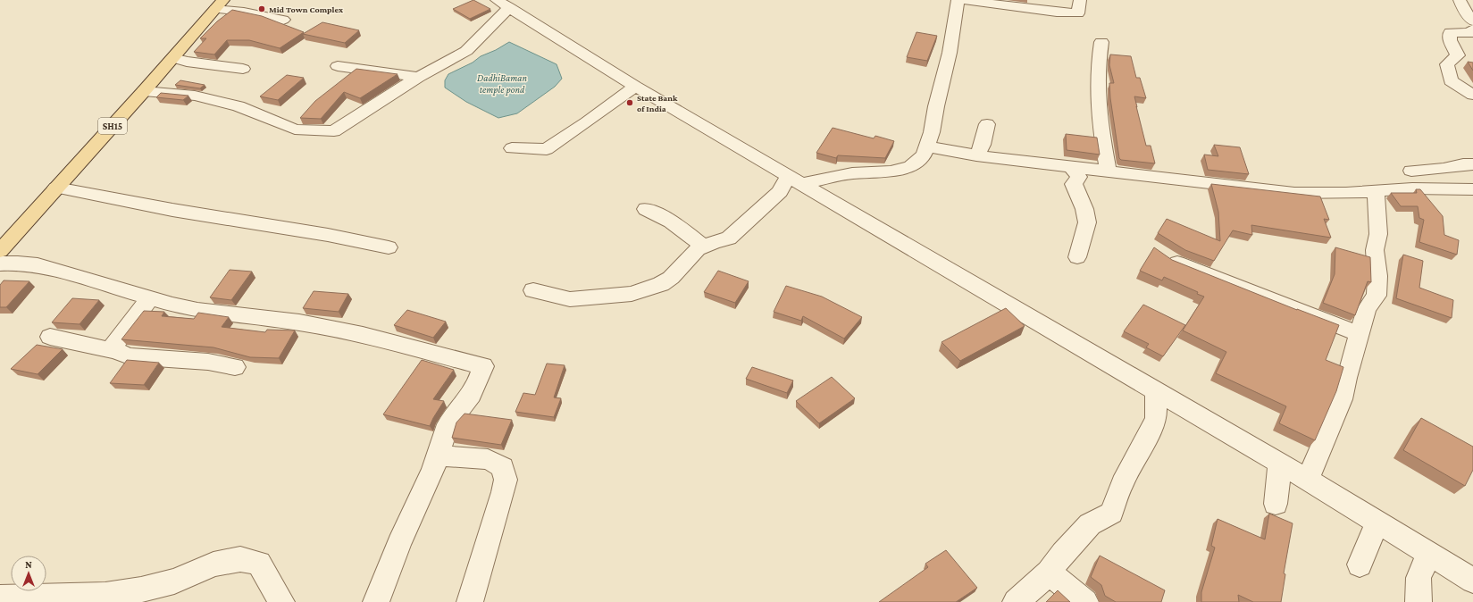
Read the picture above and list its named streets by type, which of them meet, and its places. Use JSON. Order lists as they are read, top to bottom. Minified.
{"streets":{"main road":["SH15"]},"water":["DadhiBaman temple pond"],"places":["Mid Town Complex","State Bank of India"],"north":"top"}
